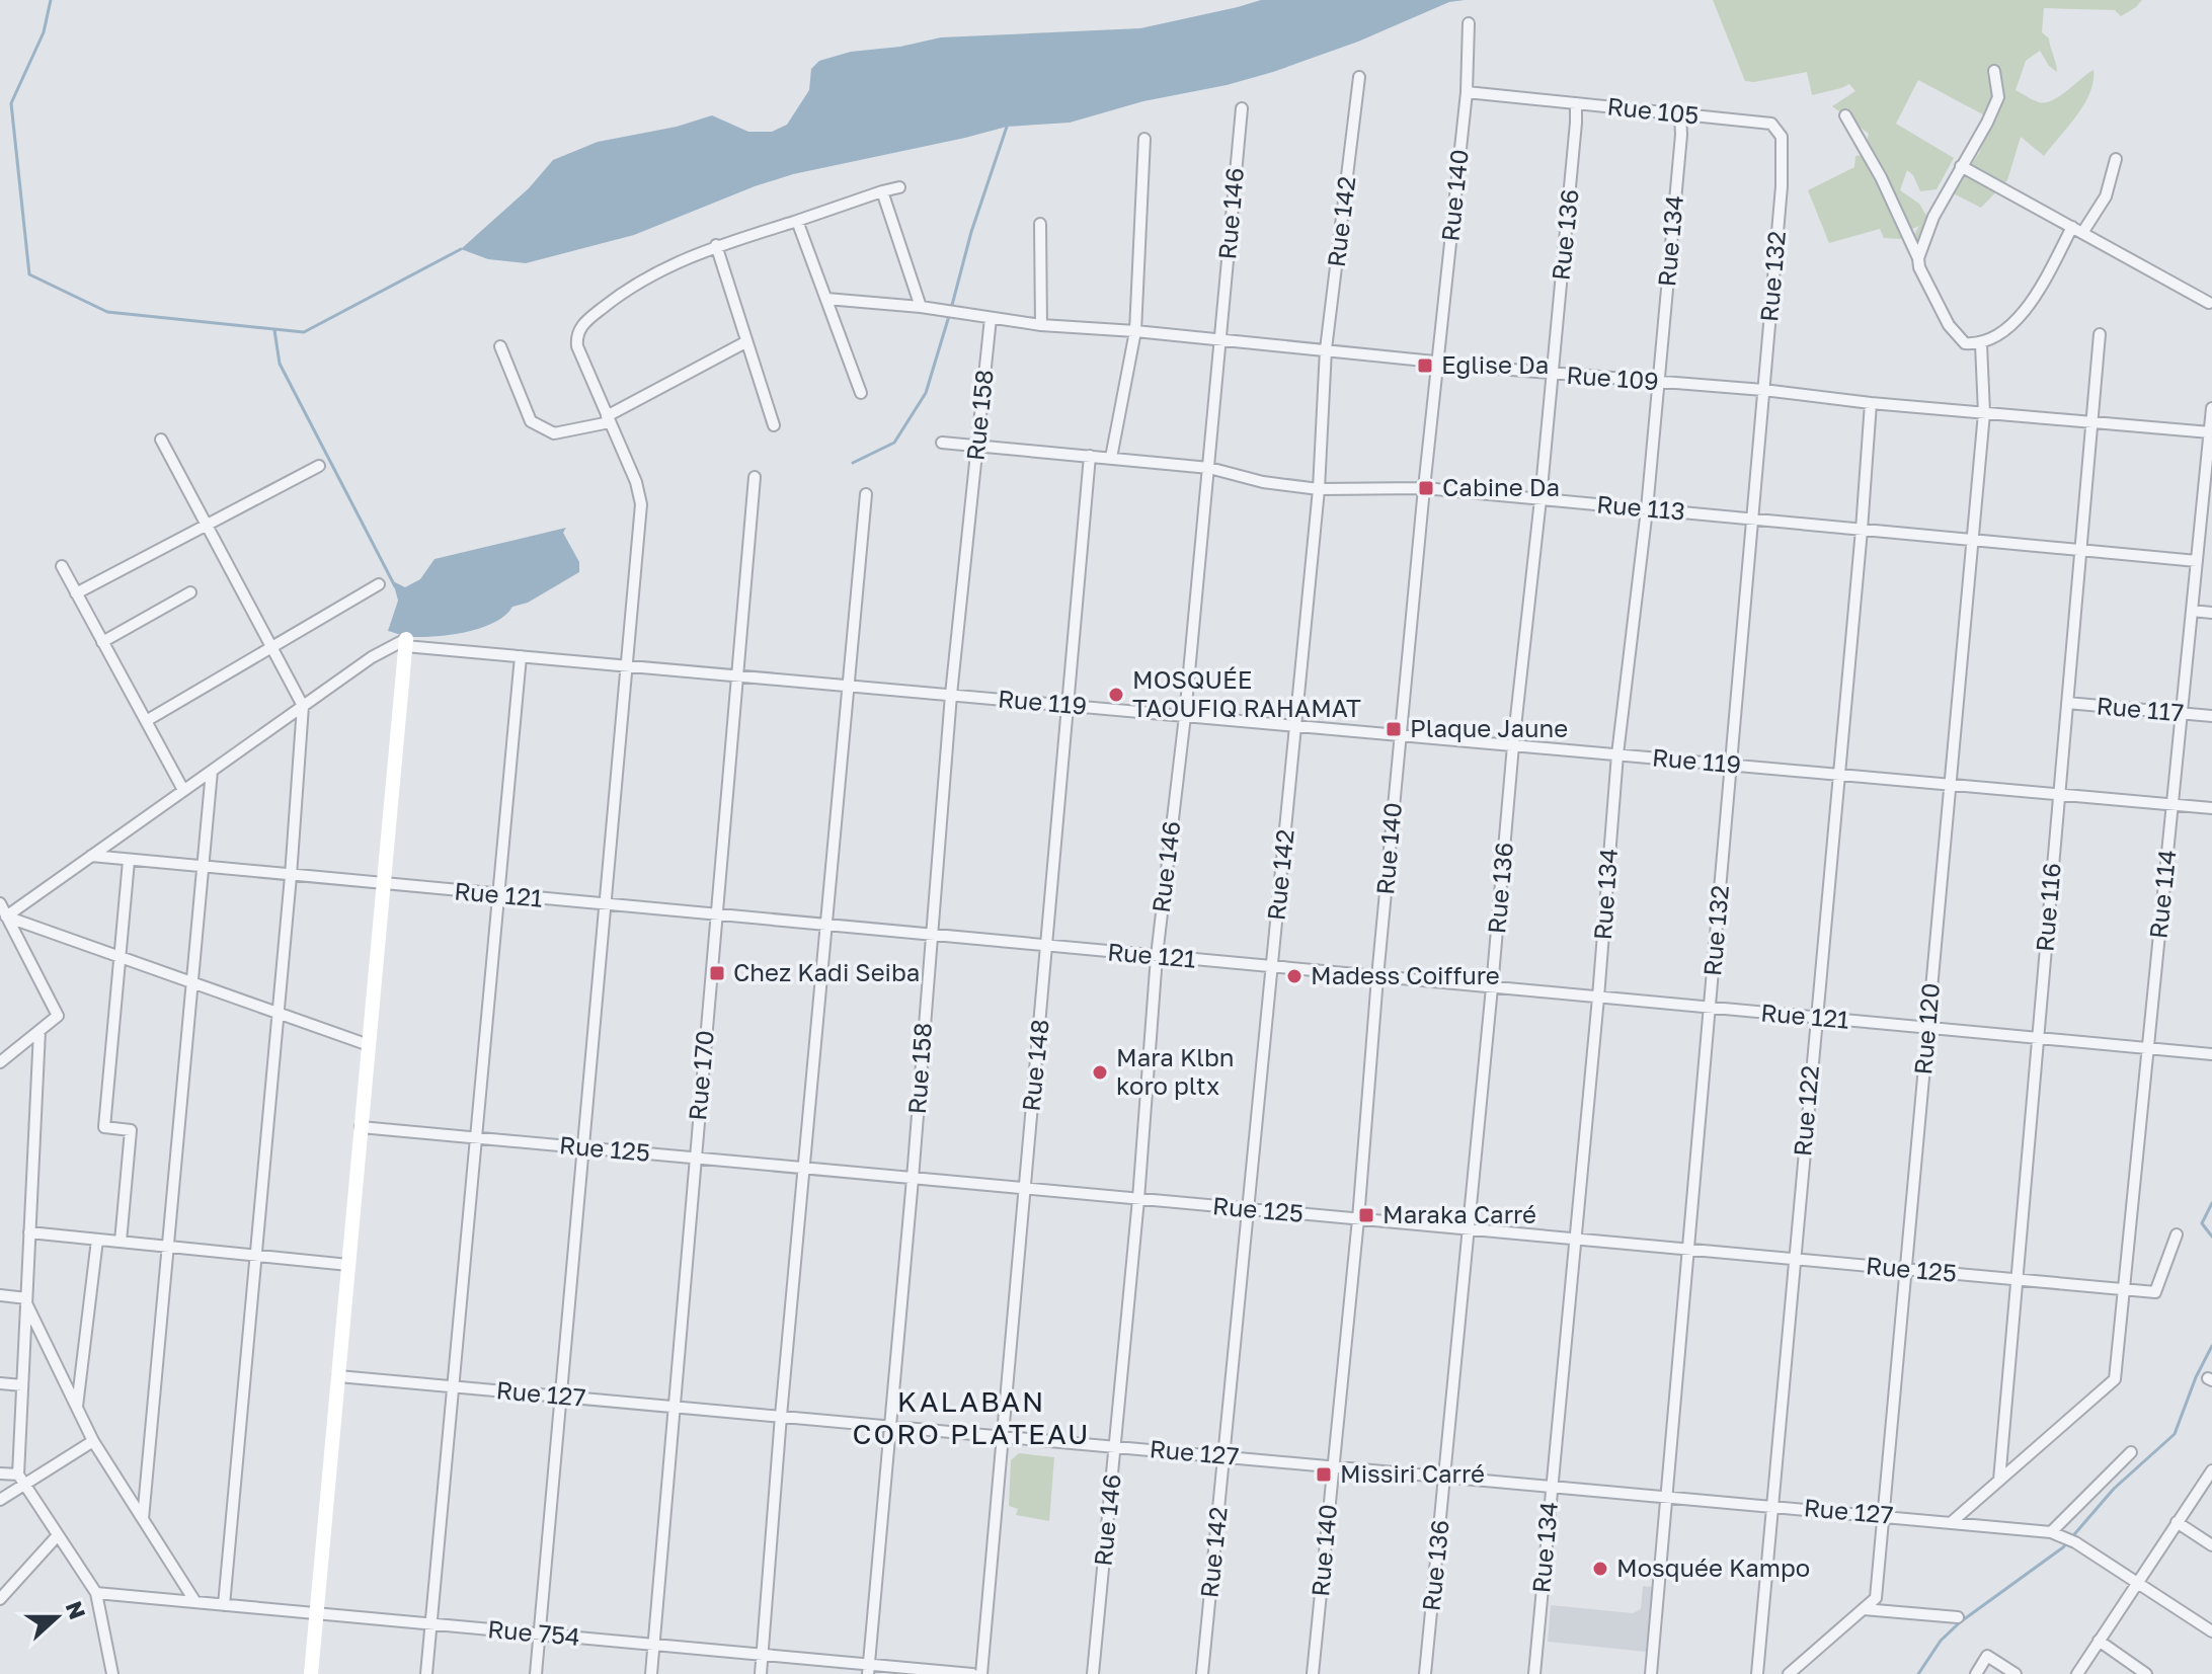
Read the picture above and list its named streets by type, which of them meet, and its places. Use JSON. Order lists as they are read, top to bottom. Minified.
{"streets":{"street":["Rue 105","Rue 140","Rue 146","Rue 142","Rue 136","Rue 134","Rue 132","Rue 109","Rue 158","Rue 113","Rue 119","Rue 117","Rue 114","Rue 121","Rue 116","Rue 120","Rue 148","Rue 170","Rue 122","Rue 125","Rue 127","Rue 754"]},"crossings":[["Rue 105","Rue 140"],["Rue 105","Rue 136"],["Rue 105","Rue 134"],["Rue 105","Rue 132"],["Rue 140","Rue 109"],["Rue 140","Rue 113"],["Rue 140","Rue 119"],["Rue 140","Rue 121"],["Rue 140","Rue 125"],["Rue 140","Rue 127"],["Rue 146","Rue 109"],["Rue 146","Rue 113"],["Rue 146","Rue 119"],["Rue 146","Rue 121"],["Rue 146","Rue 125"],["Rue 146","Rue 127"],["Rue 142","Rue 109"],["Rue 142","Rue 113"],["Rue 142","Rue 119"],["Rue 142","Rue 121"],["Rue 142","Rue 125"],["Rue 142","Rue 127"],["Rue 136","Rue 109"],["Rue 136","Rue 113"],["Rue 136","Rue 119"],["Rue 136","Rue 121"],["Rue 136","Rue 125"],["Rue 136","Rue 127"],["Rue 134","Rue 109"],["Rue 134","Rue 113"],["Rue 134","Rue 119"],["Rue 134","Rue 121"],["Rue 134","Rue 125"],["Rue 134","Rue 127"],["Rue 132","Rue 109"],["Rue 132","Rue 113"],["Rue 132","Rue 119"],["Rue 132","Rue 121"],["Rue 132","Rue 125"],["Rue 132","Rue 127"],["Rue 109","Rue 158"],["Rue 109","Rue 114"],["Rue 109","Rue 116"],["Rue 109","Rue 120"],["Rue 109","Rue 122"],["Rue 158","Rue 113"],["Rue 158","Rue 119"],["Rue 158","Rue 121"],["Rue 158","Rue 125"],["Rue 158","Rue 127"],["Rue 158","Rue 754"],["Rue 113","Rue 114"],["Rue 113","Rue 116"],["Rue 113","Rue 120"],["Rue 113","Rue 148"],["Rue 113","Rue 122"],["Rue 119","Rue 114"],["Rue 119","Rue 116"],["Rue 119","Rue 120"],["Rue 119","Rue 148"],["Rue 119","Rue 170"],["Rue 119","Rue 122"],["Rue 117","Rue 114"],["Rue 117","Rue 116"],["Rue 114","Rue 121"],["Rue 114","Rue 116"],["Rue 114","Rue 125"],["Rue 121","Rue 116"],["Rue 121","Rue 120"],["Rue 121","Rue 148"],["Rue 121","Rue 170"],["Rue 121","Rue 122"],["Rue 116","Rue 125"],["Rue 120","Rue 125"],["Rue 120","Rue 127"],["Rue 148","Rue 125"],["Rue 148","Rue 127"],["Rue 170","Rue 125"],["Rue 170","Rue 127"],["Rue 170","Rue 754"],["Rue 122","Rue 125"],["Rue 122","Rue 127"]],"districts":["KALABAN CORO PLATEAU"],"places":{"transit":["Eglise Da","Cabine Da","Plaque Jaune","Chez Kadi Seiba","Maraka Carré","Missiri Carré"],"other":["MOSQUÉE TAOUFIQ RAHAMAT","Madess Coiffure","Mara Klbn koro pltx","Mosquée Kampo"]},"north":"right"}
